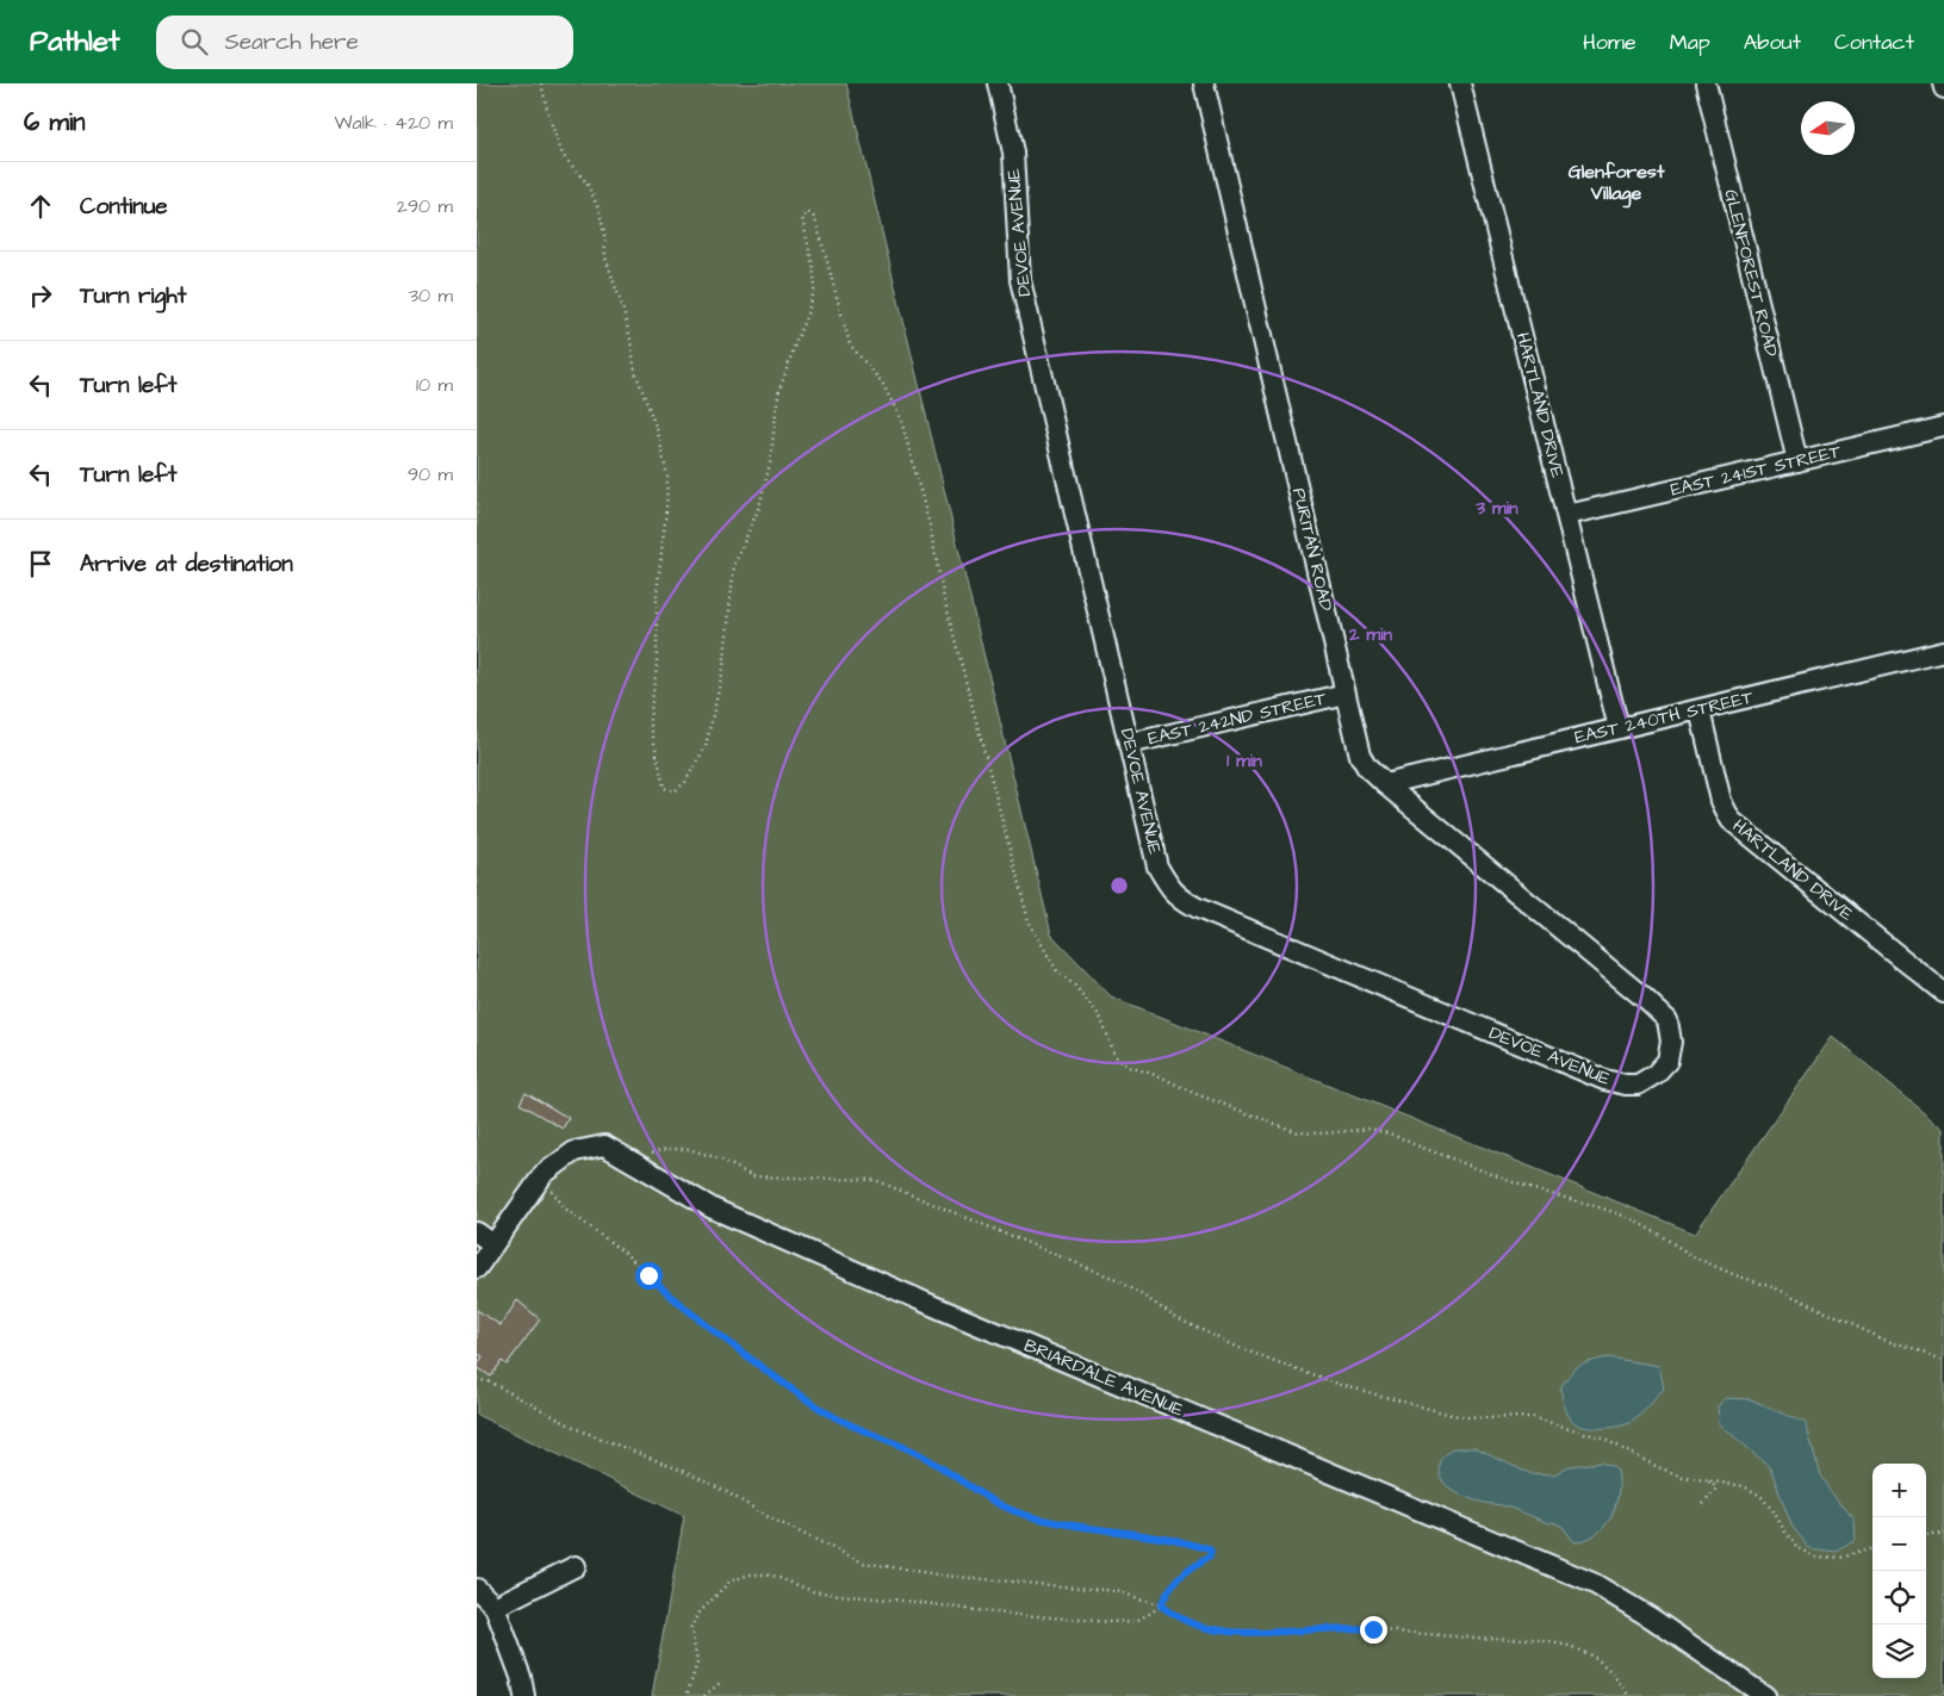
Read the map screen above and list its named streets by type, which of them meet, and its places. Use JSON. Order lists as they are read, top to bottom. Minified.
{"streets":{"street":["DEVOE AVENUE","GLENFOREST ROAD","HARTLAND DRIVE","EAST 241ST STREET","PURITAN ROAD","EAST 240TH STREET","EAST 242ND STREET","BRIARDALE AVENUE"]},"crossings":[["DEVOE AVENUE","PURITAN ROAD"],["DEVOE AVENUE","EAST 242ND STREET"],["GLENFOREST ROAD","EAST 241ST STREET"],["HARTLAND DRIVE","EAST 241ST STREET"],["HARTLAND DRIVE","EAST 240TH STREET"],["PURITAN ROAD","EAST 240TH STREET"],["PURITAN ROAD","EAST 242ND STREET"]],"districts":["Glenforest Village"],"north":"left","page":{"header":"Pathlet","search":"Search here","nav":["Home","Map","About","Contact"],"heading":["6 min","Walk · 420 m"],"list":[["Continue","290 m"],["Turn right","30 m"],["Turn left","10 m"],["Turn left","90 m"],"Arrive at destination"],"map_buttons":["+","−"]},"rings":["3 min","2 min","1 min"]}
